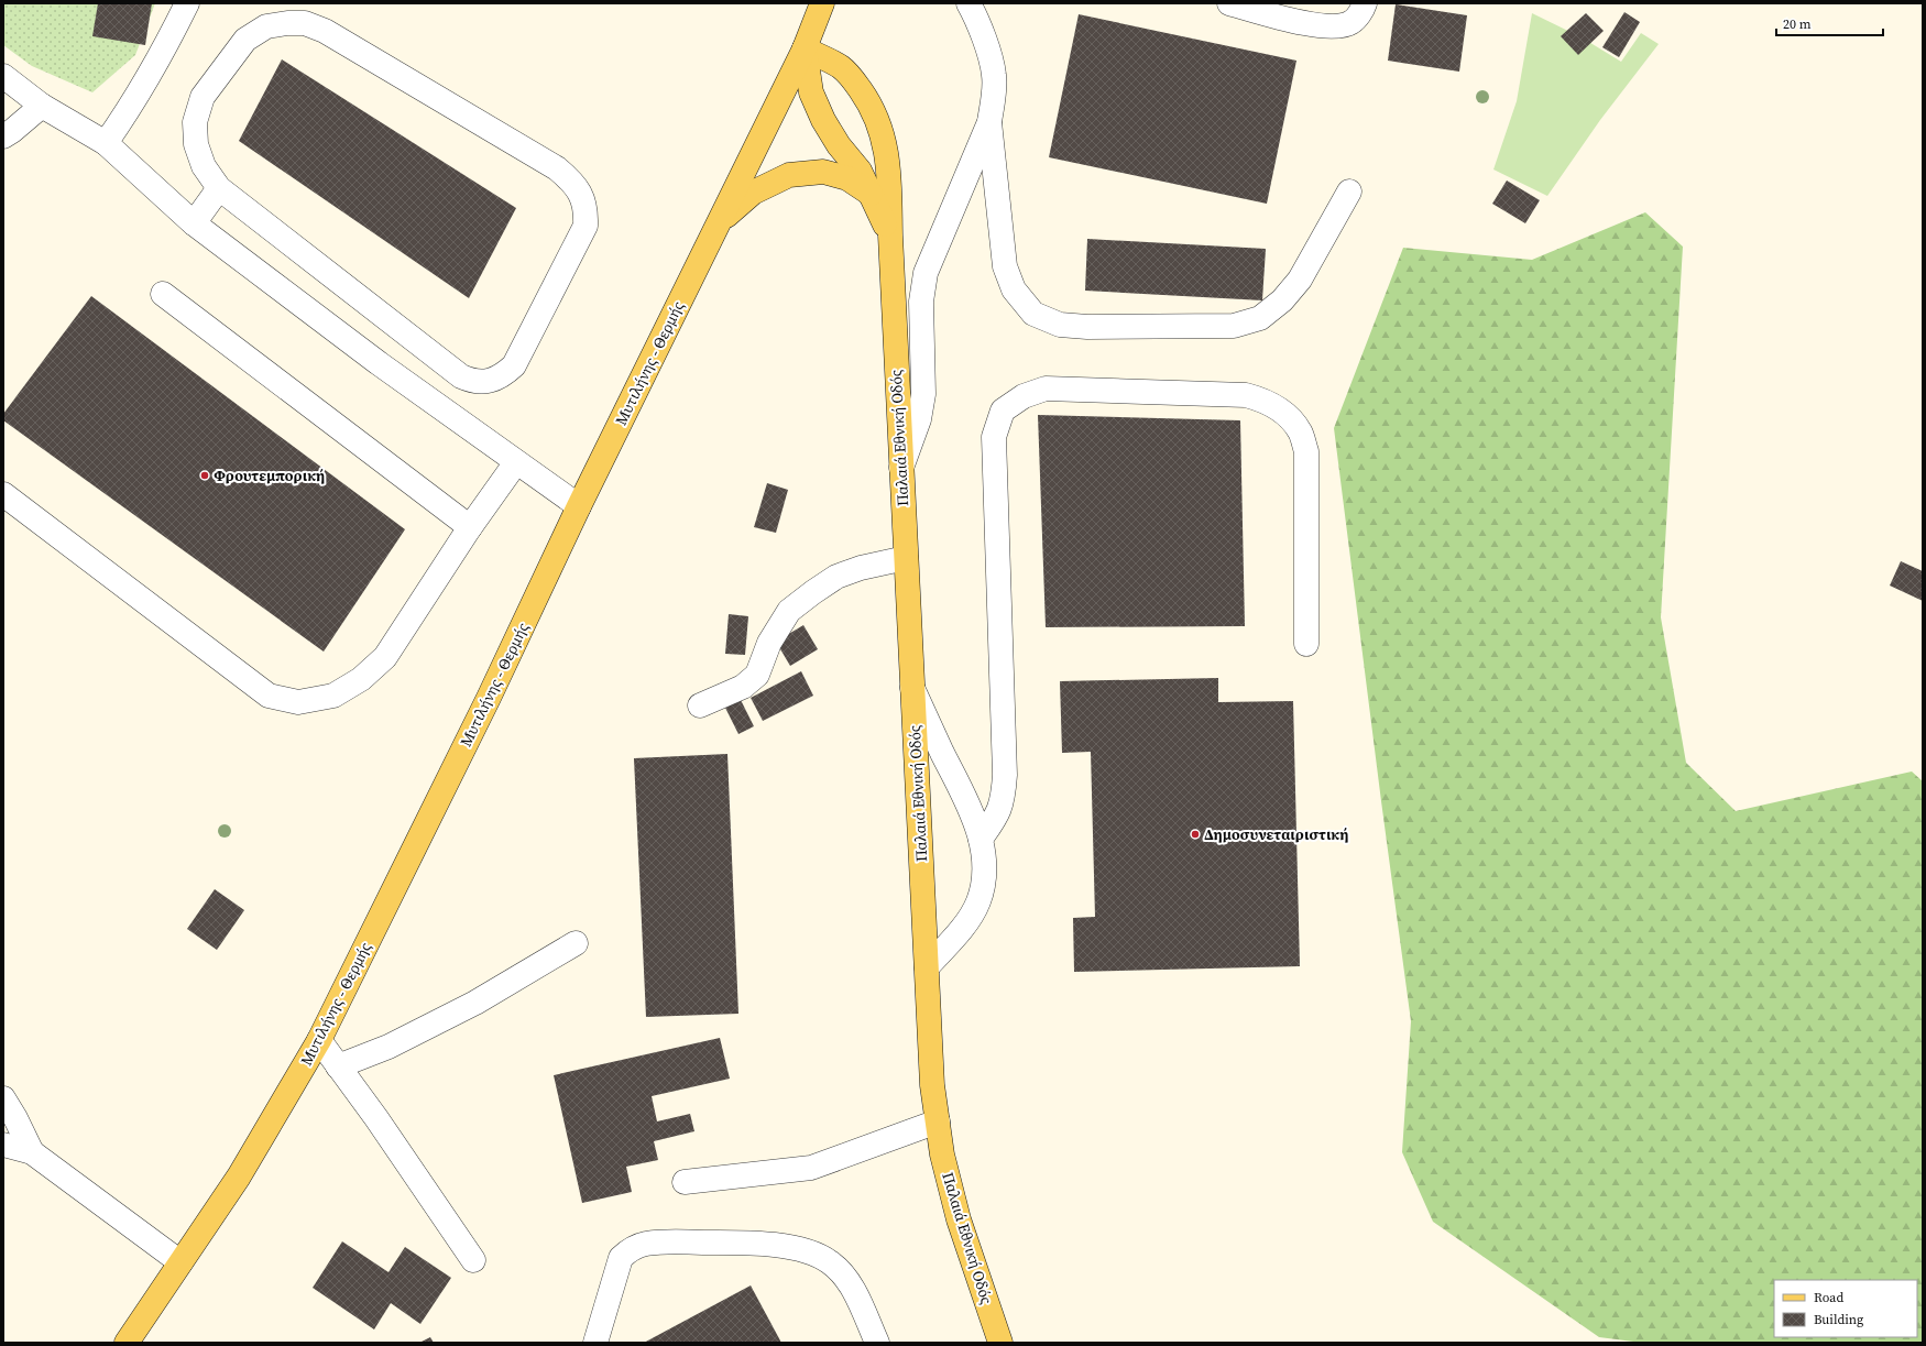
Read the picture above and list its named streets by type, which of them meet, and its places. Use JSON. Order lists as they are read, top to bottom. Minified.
{"streets":{"main road":["Μυτιλήνης - Θερμής","Παλαιά Εθνική Οδός"]},"crossings":[["Μυτιλήνης - Θερμής","Παλαιά Εθνική Οδός"]],"places":["Φρουτεμπορική","Δημοσυνεταιριστική"],"legend":["Road","Building"],"scale_bar":"20 m"}
